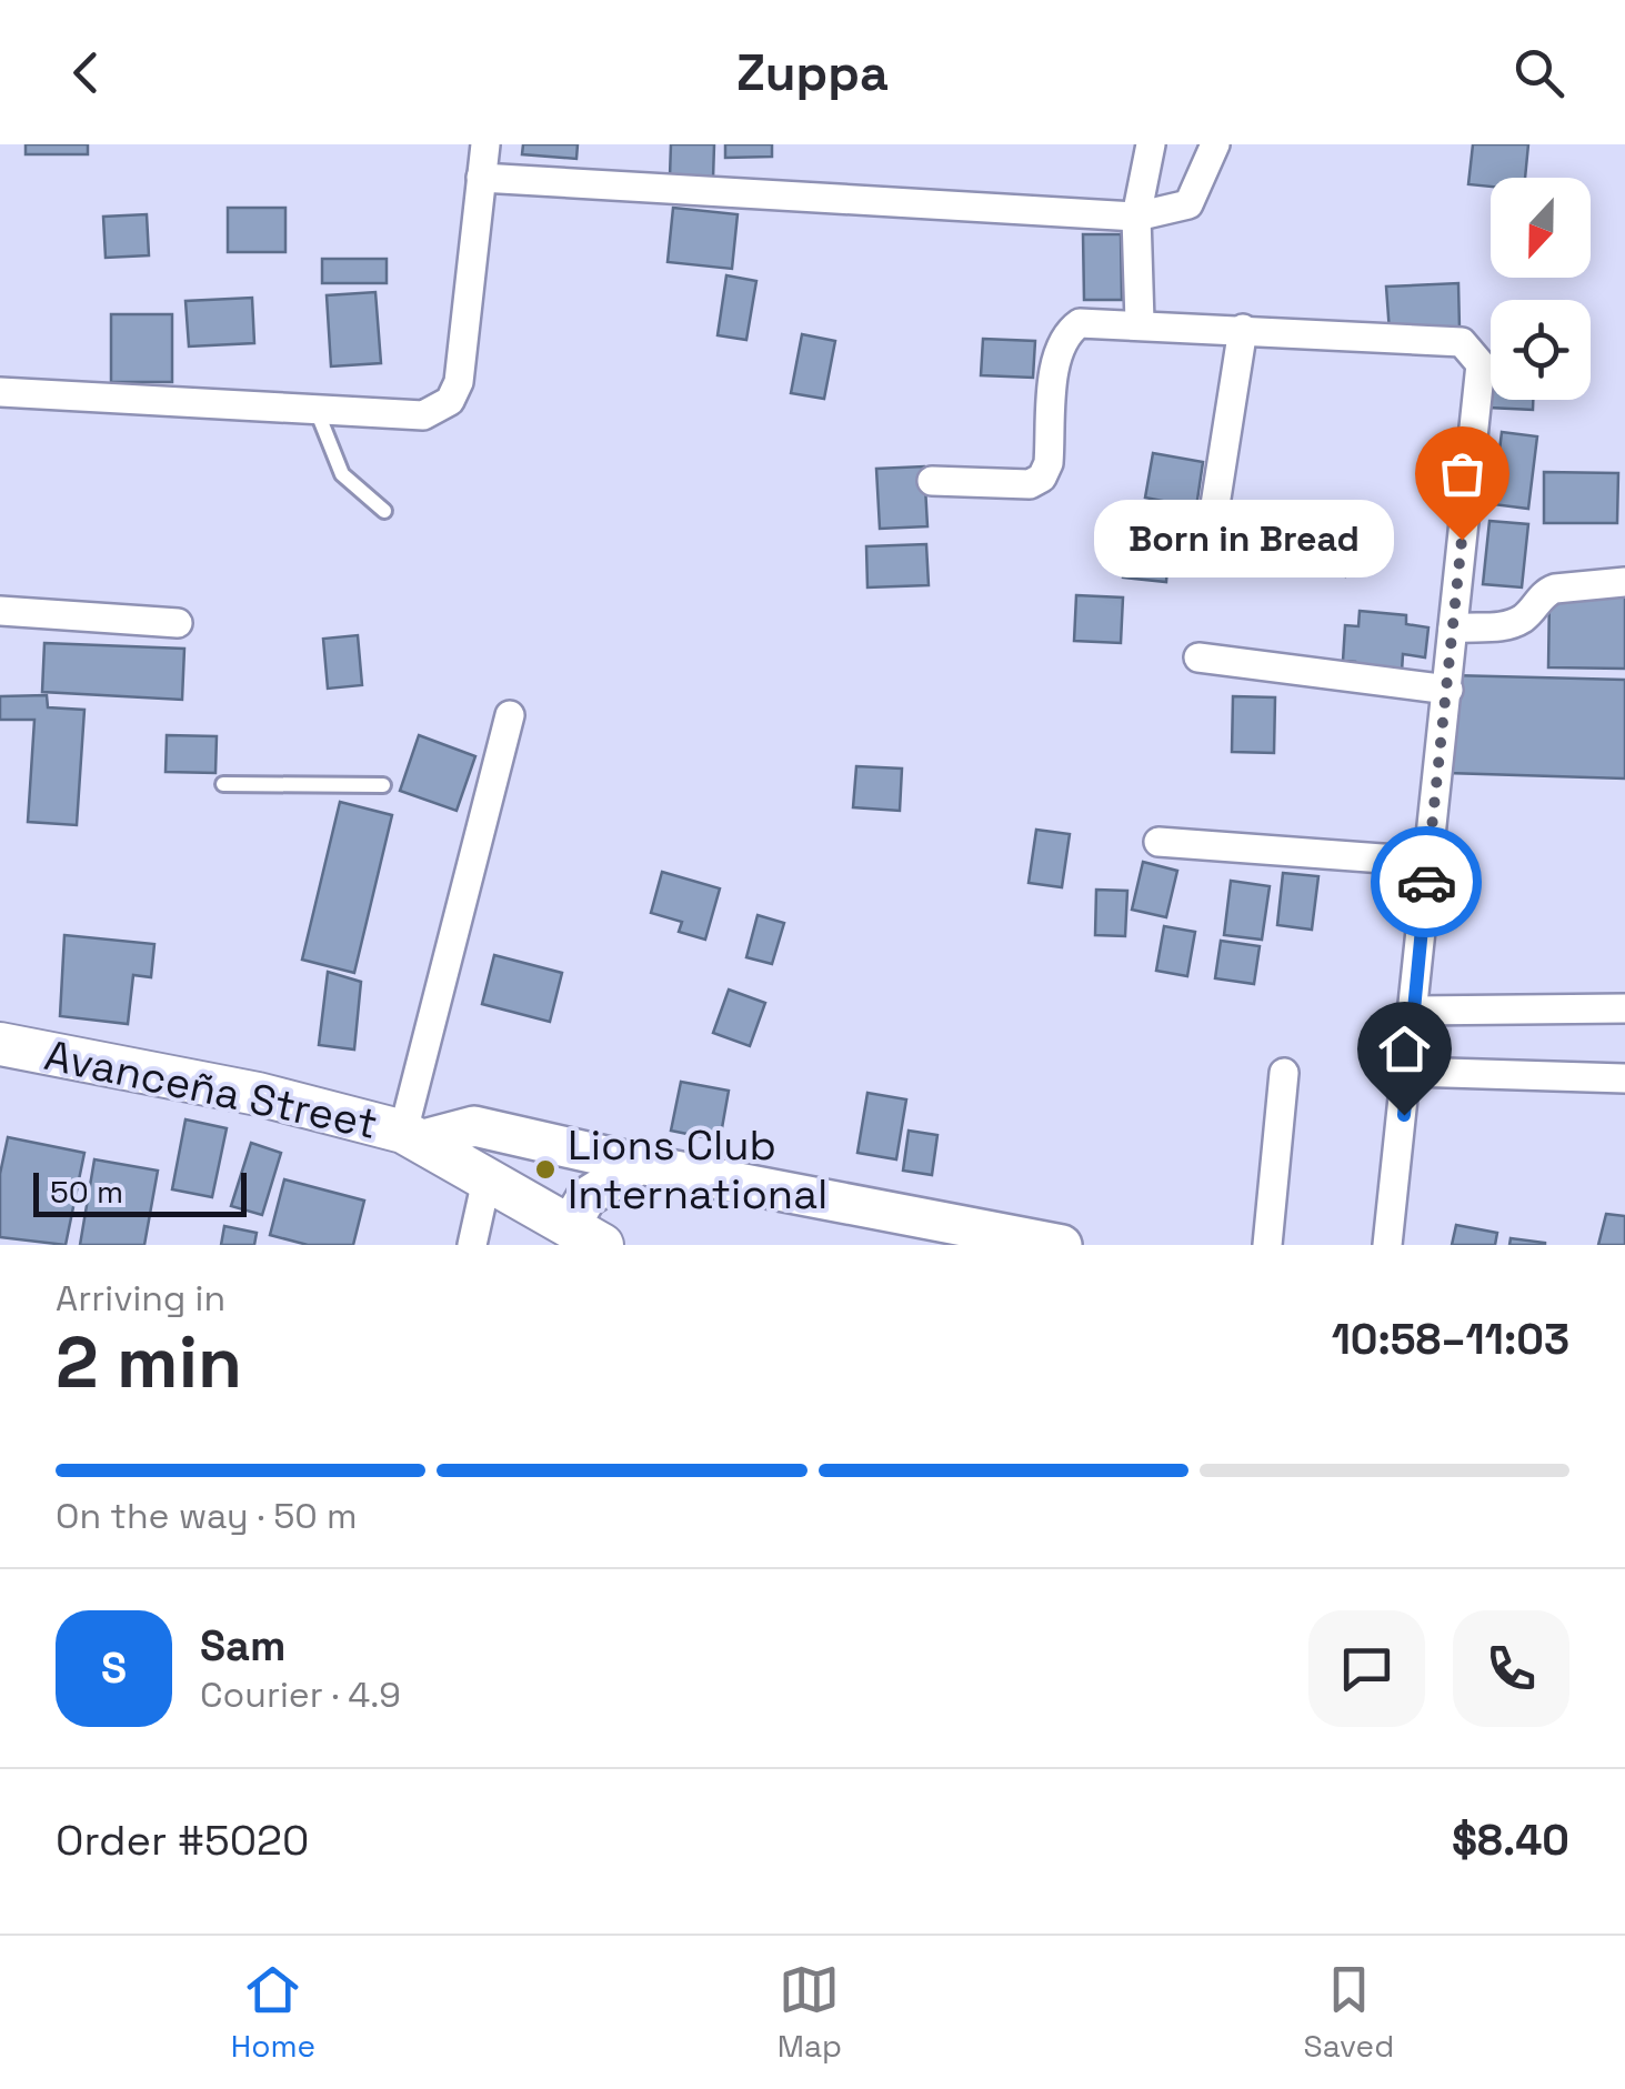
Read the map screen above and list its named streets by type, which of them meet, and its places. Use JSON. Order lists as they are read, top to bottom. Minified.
{"streets":{"main road":["Avanceña Street"]},"places":["Born in Bread","Lions Club International"],"scale_bar":"50 m","north":"bottom","page":{"header":"Zuppa","bubble":"Born in Bread","scale":"50 m","heading":["2 min","Arriving in","10:58–11:03"],"panel":["Sam","Courier · 4.9","Order #5020","$8.40"],"bar":"On the way · 50 m","round":"S","tabs":["Home","Map","Saved"]}}
